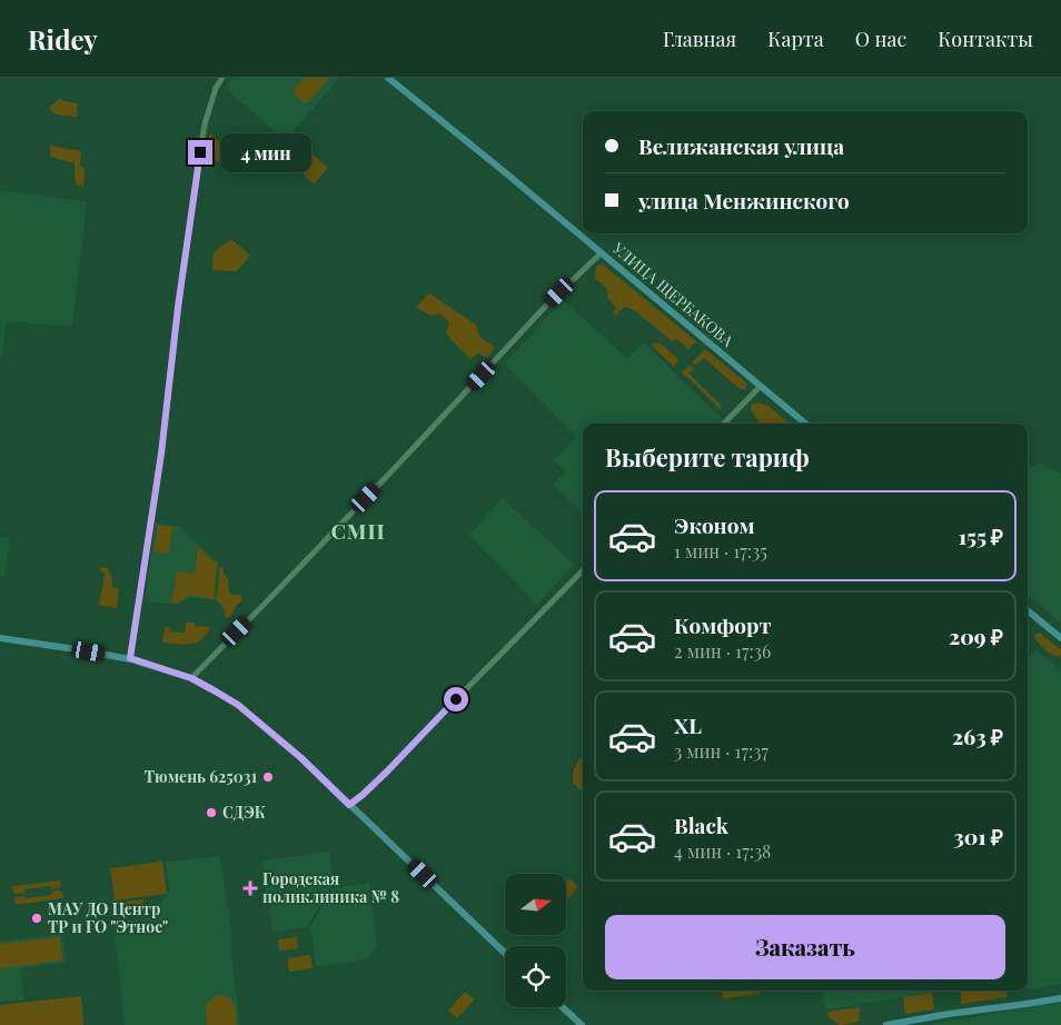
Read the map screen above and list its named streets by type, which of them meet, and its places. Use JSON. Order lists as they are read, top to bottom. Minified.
{"streets":{"main road":["УЛИЦА ЩЕРБАКОВА"]},"districts":["СМП"],"places":{"other":["Тюмень 625031","СДЭК","МАУ ДО Центр ТР и ГО \"Этнос\""],"health":["Городская поликлиника № 8"]},"north":"right","page":{"header":"Ridey","nav":["Главная","Карта","О нас","Контакты"],"banner":["Велижанская улица","улица Менжинского"],"bubble":"4 мин","heading":"Выберите тариф","list":[{"name":"Эконом","note":"1 мин · 17:35","value":"155 ₽"},{"name":"Комфорт","note":"2 мин · 17:36","value":"209 ₽"},{"name":"XL","note":"3 мин · 17:37","value":"263 ₽"},{"name":"Black","note":"4 мин · 17:38","value":"301 ₽"}],"buttons":"Заказать"}}
